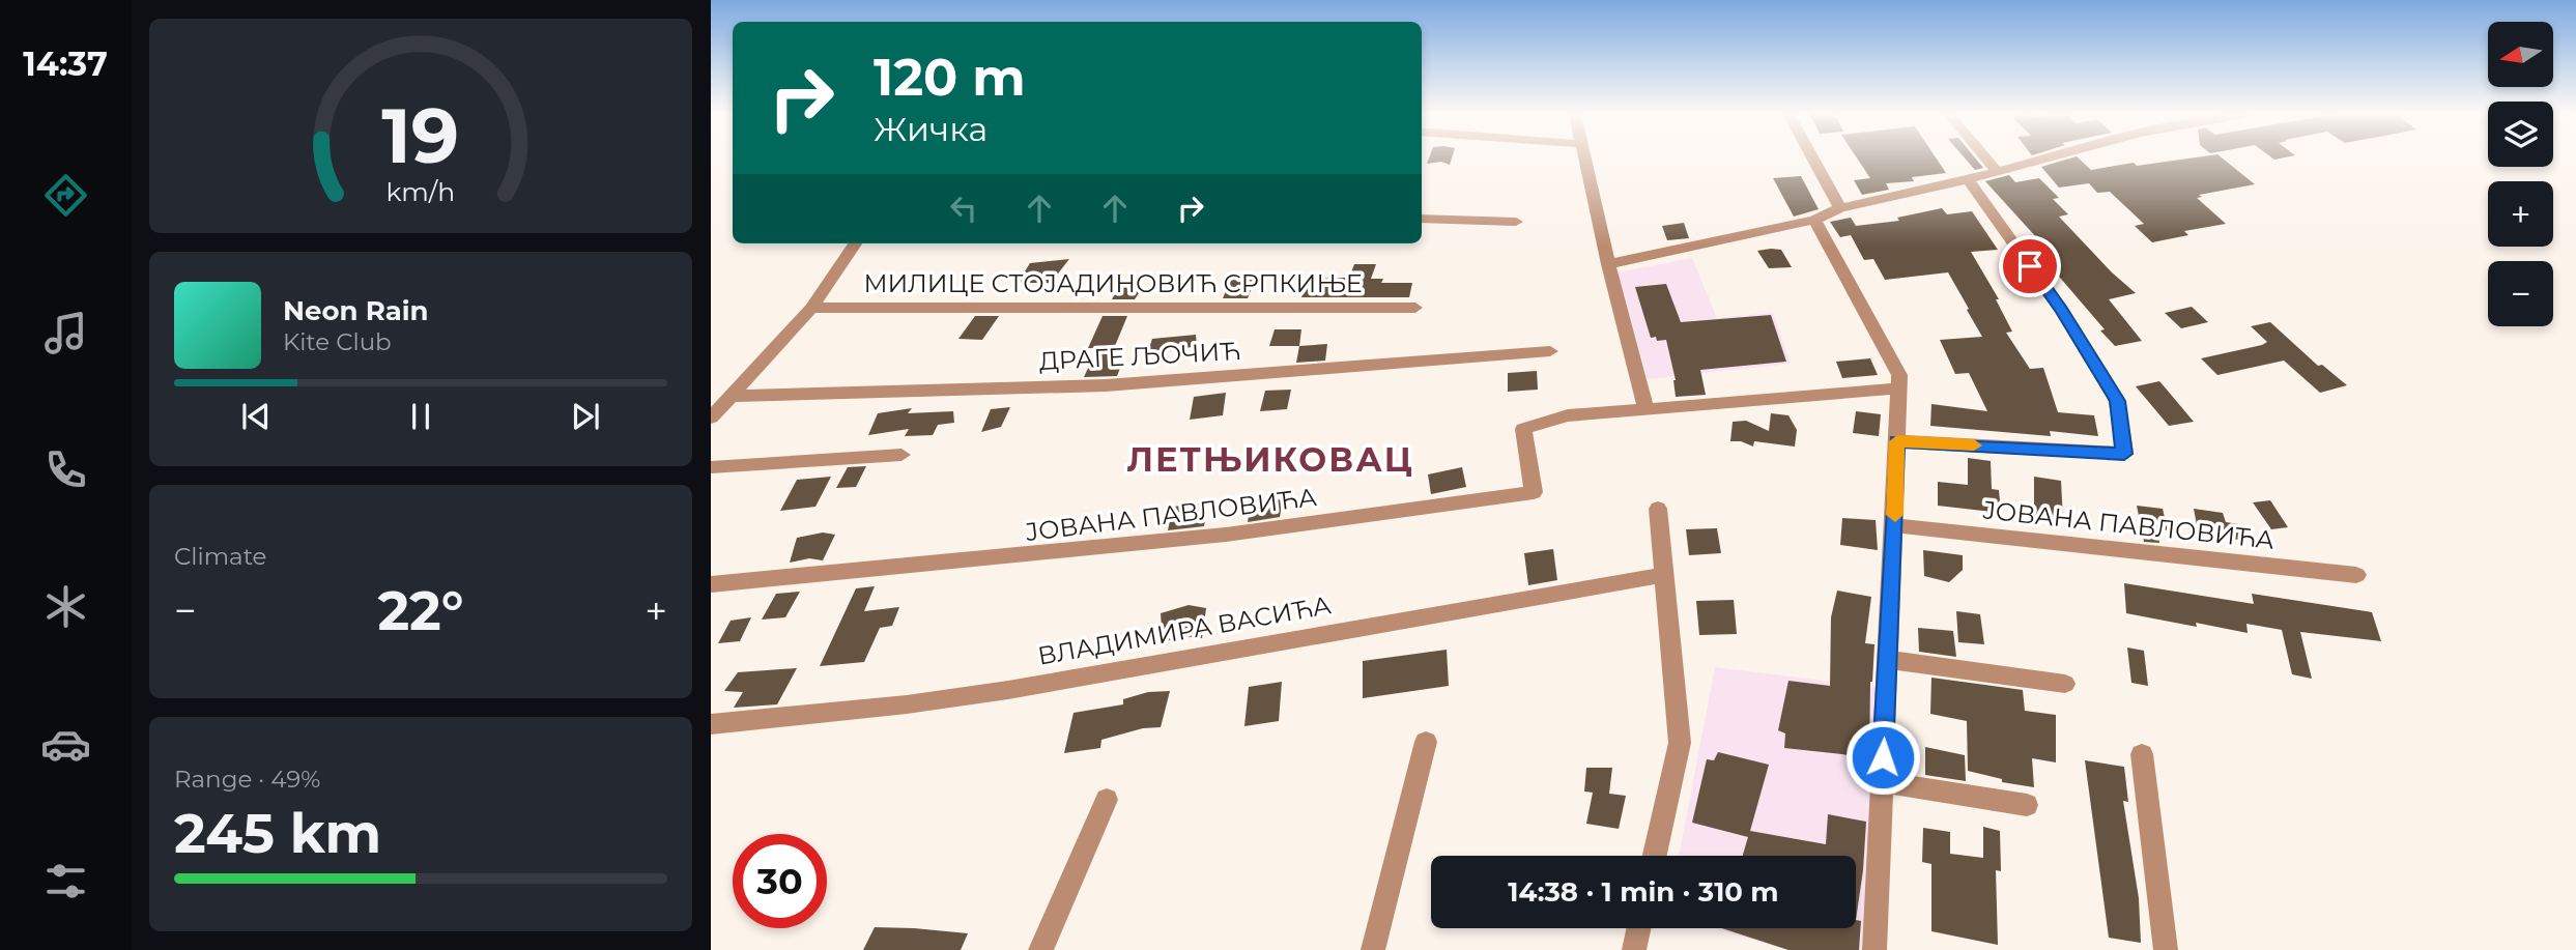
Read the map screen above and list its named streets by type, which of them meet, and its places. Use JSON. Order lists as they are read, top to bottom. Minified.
{"streets":{"street":["МИЛИЦЕ СТОЈАДИНОВИЋ СРПКИЊЕ","ДРАГЕ ЉОЧИЋ","ЈОВАНА ПАВЛОВИЋА","ВЛАДИМИРА ВАСИЋА"]},"districts":["ЛЕТЊИКОВАЦ"],"north":"left","page":{"tabs":"14:37","map_buttons":["+","−"],"turn":["120 m","Жичка"],"song":["Neon Rain","Kite Club"],"tile":["Climate",["Range · 49%","245 km"]],"heat":["−","22°","+"],"limit":"30","trip":"14:38 · 1 min · 310 m","gauge":["19","km/h"]}}
